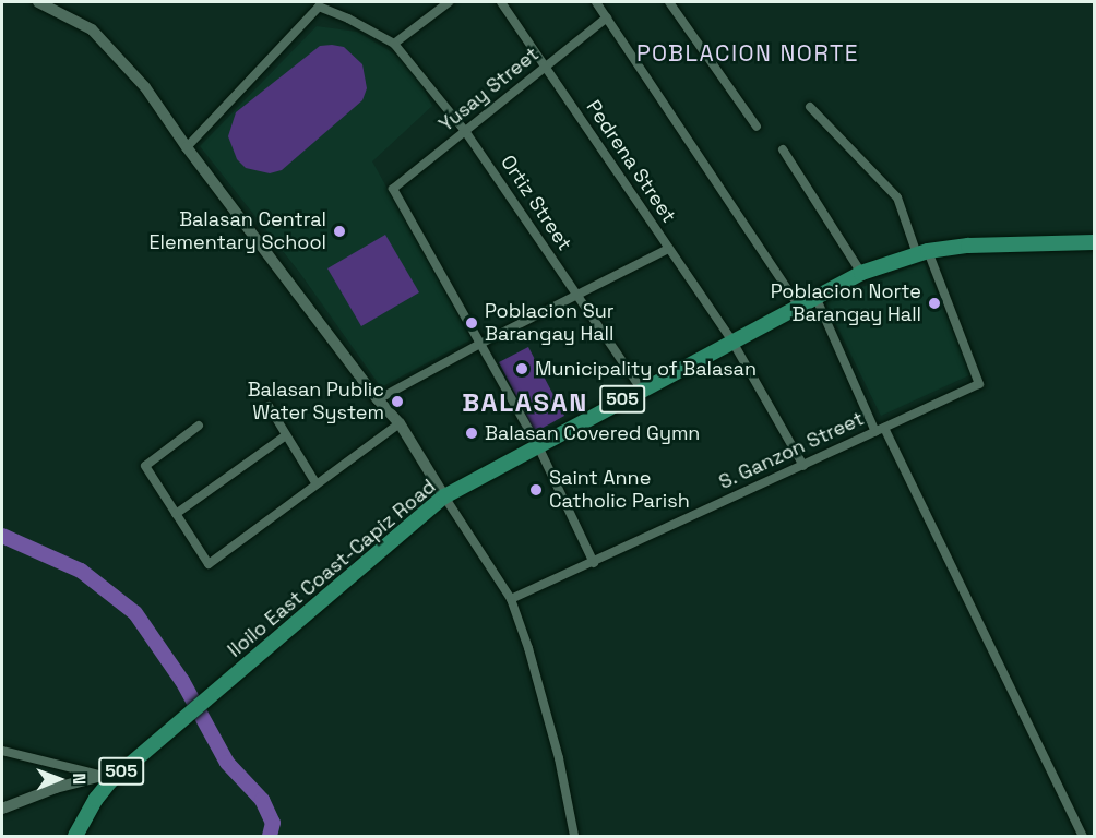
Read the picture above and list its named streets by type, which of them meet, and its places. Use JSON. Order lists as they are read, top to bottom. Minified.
{"streets":{"main road":["505","Iloilo East Coast-Capiz Road"],"street":["Yusay Street","Pedrena Street","Ortiz Street","S. Ganzon Street"]},"crossings":[["Yusay Street","Pedrena Street"],["Yusay Street","Ortiz Street"],["Pedrena Street","S. Ganzon Street"],["Pedrena Street","Iloilo East Coast-Capiz Road"],["Ortiz Street","Iloilo East Coast-Capiz Road"],["S. Ganzon Street","Iloilo East Coast-Capiz Road"]],"districts":["POBLACION NORTE","BALASAN"],"places":["Balasan Central Elementary School","Poblacion Norte Barangay Hall","Poblacion Sur Barangay Hall","Municipality of Balasan","Balasan Public Water System","Balasan Covered Gymn","Saint Anne Catholic Parish"],"north":"right"}
